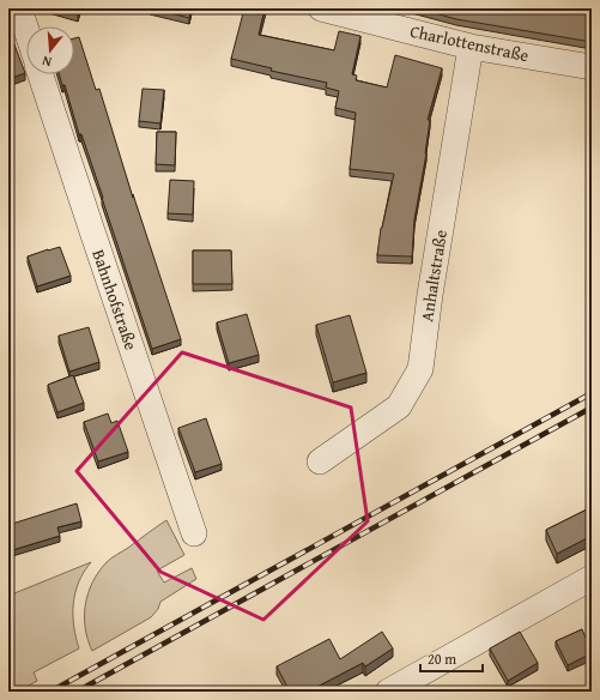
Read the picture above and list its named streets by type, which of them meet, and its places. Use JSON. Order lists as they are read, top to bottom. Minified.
{"streets":{"street":["Charlottenstraße","Anhaltstraße","Bahnhofstraße"]},"crossings":[["Charlottenstraße","Anhaltstraße"]],"scale_bar":"20 m","north":"bottom"}
